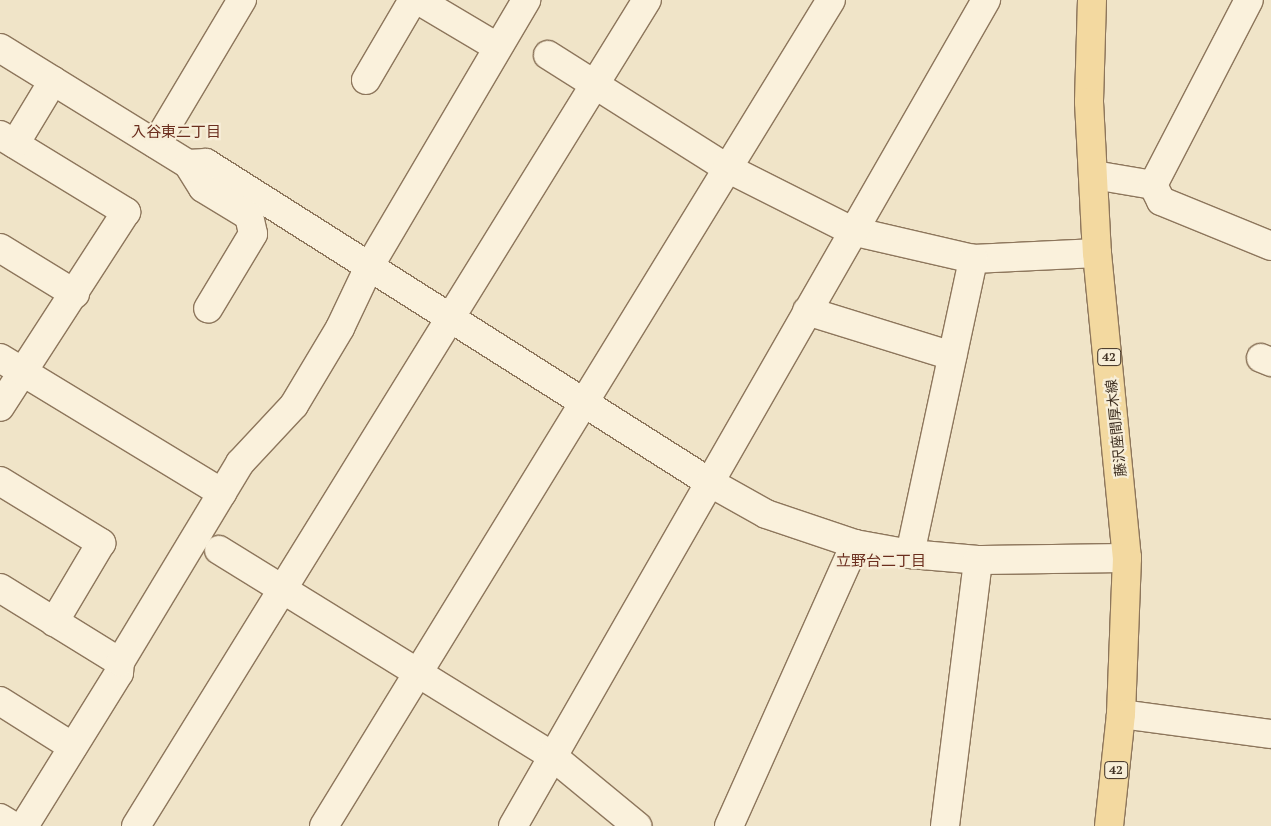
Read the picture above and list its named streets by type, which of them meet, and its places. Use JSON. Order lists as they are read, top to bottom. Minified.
{"streets":{"main road":["42","藤沢座間厚木線"]},"districts":["入谷東二丁目","立野台二丁目"]}
